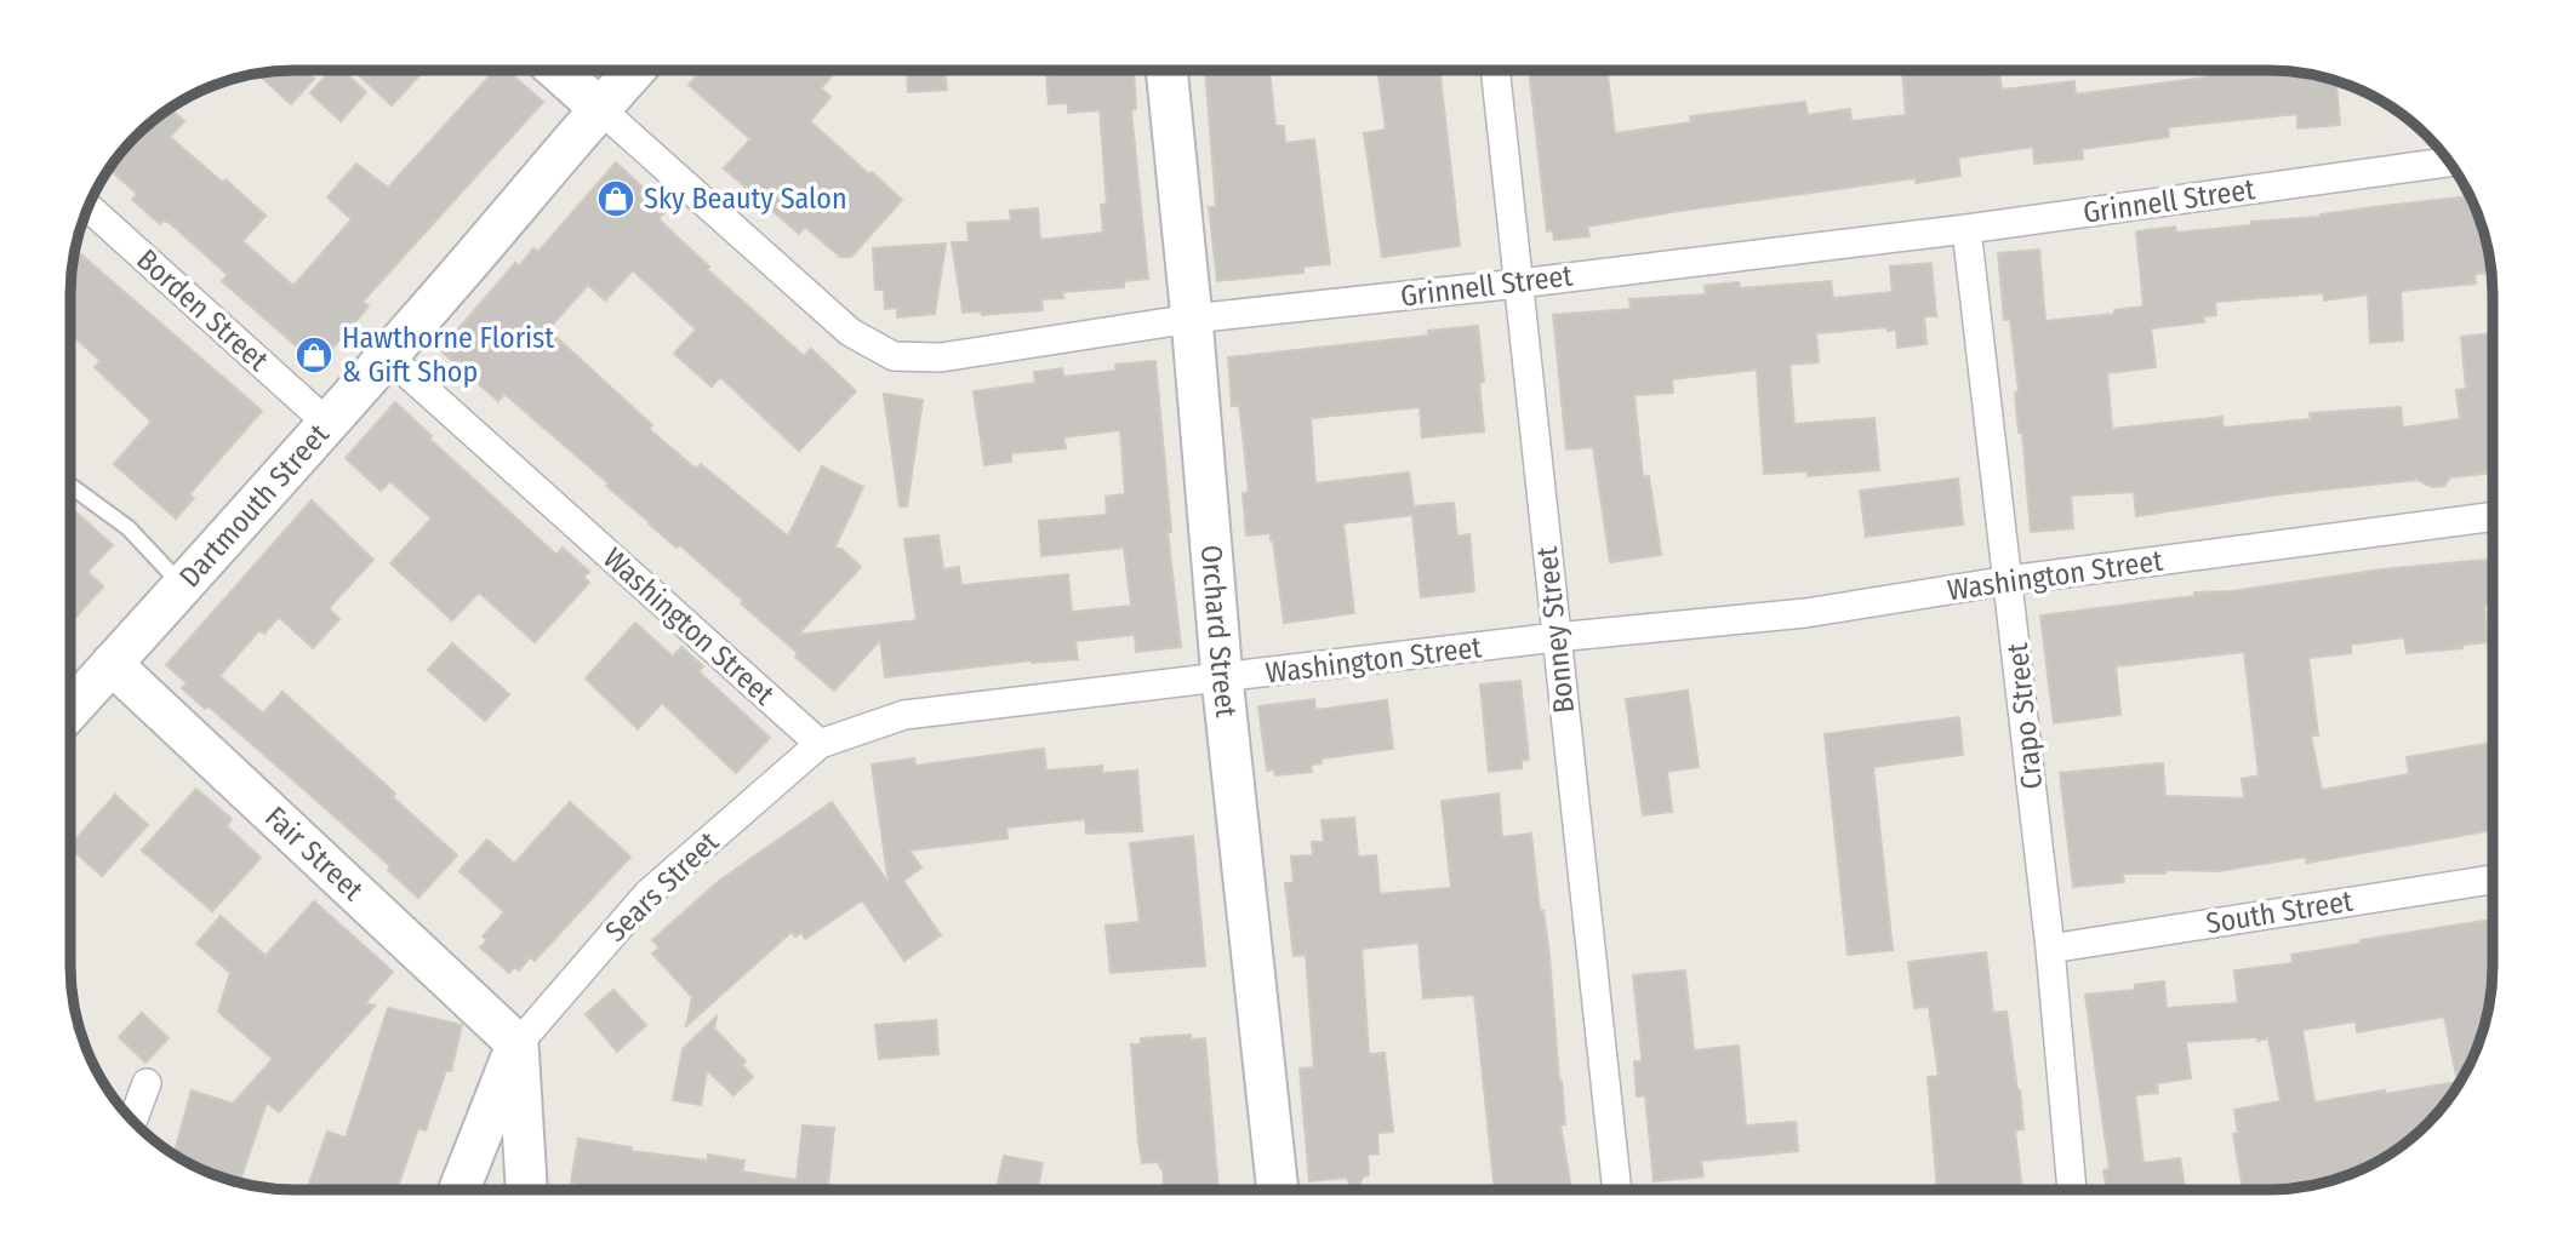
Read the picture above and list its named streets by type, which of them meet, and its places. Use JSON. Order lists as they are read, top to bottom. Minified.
{"streets":{"street":["Grinnell Street","Borden Street","Dartmouth Street","Washington Street","Orchard Street","Bonney Street","Crapo Street","Fair Street","Sears Street","South Street"]},"crossings":[["Grinnell Street","Dartmouth Street"],["Grinnell Street","Orchard Street"],["Grinnell Street","Bonney Street"],["Grinnell Street","Crapo Street"],["Borden Street","Dartmouth Street"],["Dartmouth Street","Washington Street"],["Dartmouth Street","Fair Street"],["Washington Street","Orchard Street"],["Washington Street","Bonney Street"],["Washington Street","Crapo Street"],["Washington Street","Sears Street"],["Crapo Street","South Street"],["Fair Street","Sears Street"]],"places":{"shop":["Sky Beauty Salon","Hawthorne Florist & Gift Shop"]}}
